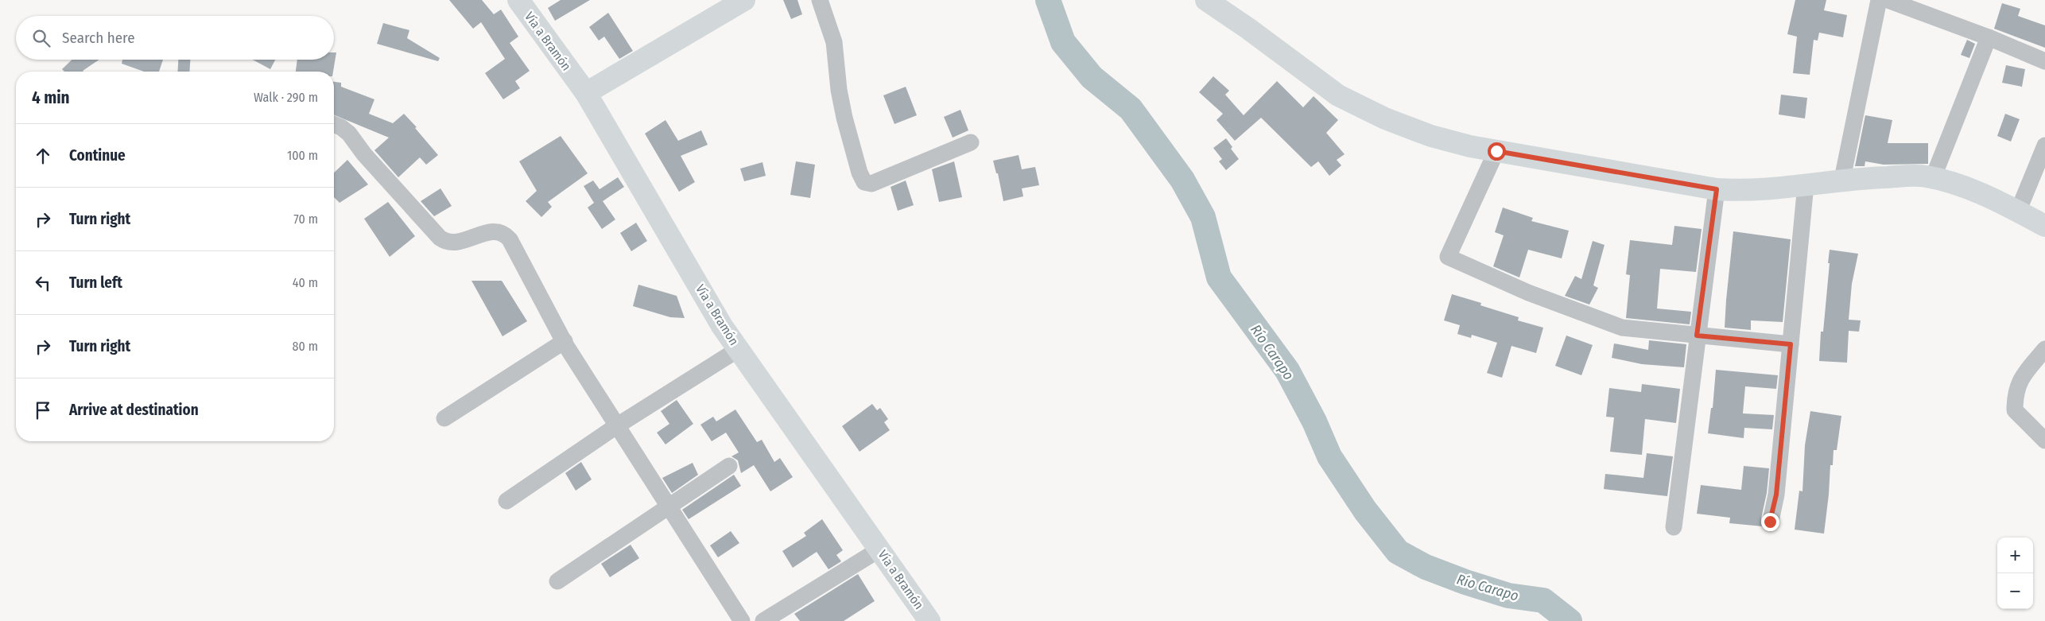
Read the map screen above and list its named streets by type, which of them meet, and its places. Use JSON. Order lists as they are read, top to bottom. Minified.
{"streets":{"street":["Vía a Bramón"]},"water":["Río Carapo"],"page":{"search":"Search here","heading":["4 min","Walk · 290 m"],"list":[["Continue","100 m"],["Turn right","70 m"],["Turn left","40 m"],["Turn right","80 m"],"Arrive at destination"],"map_buttons":["+","−"]}}
